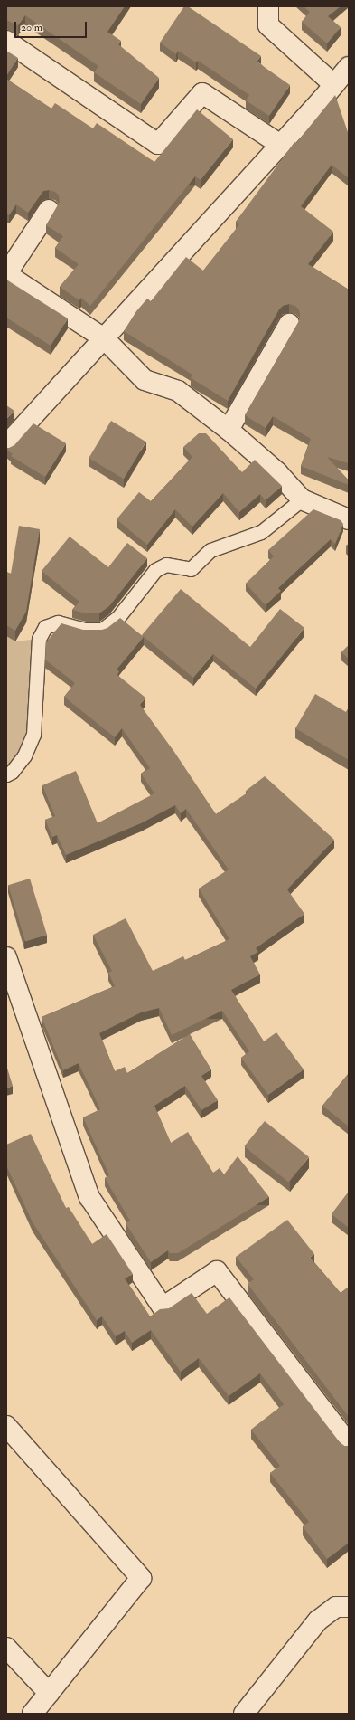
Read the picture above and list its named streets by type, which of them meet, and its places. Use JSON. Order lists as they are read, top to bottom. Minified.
{"scale_bar":"20 m"}
